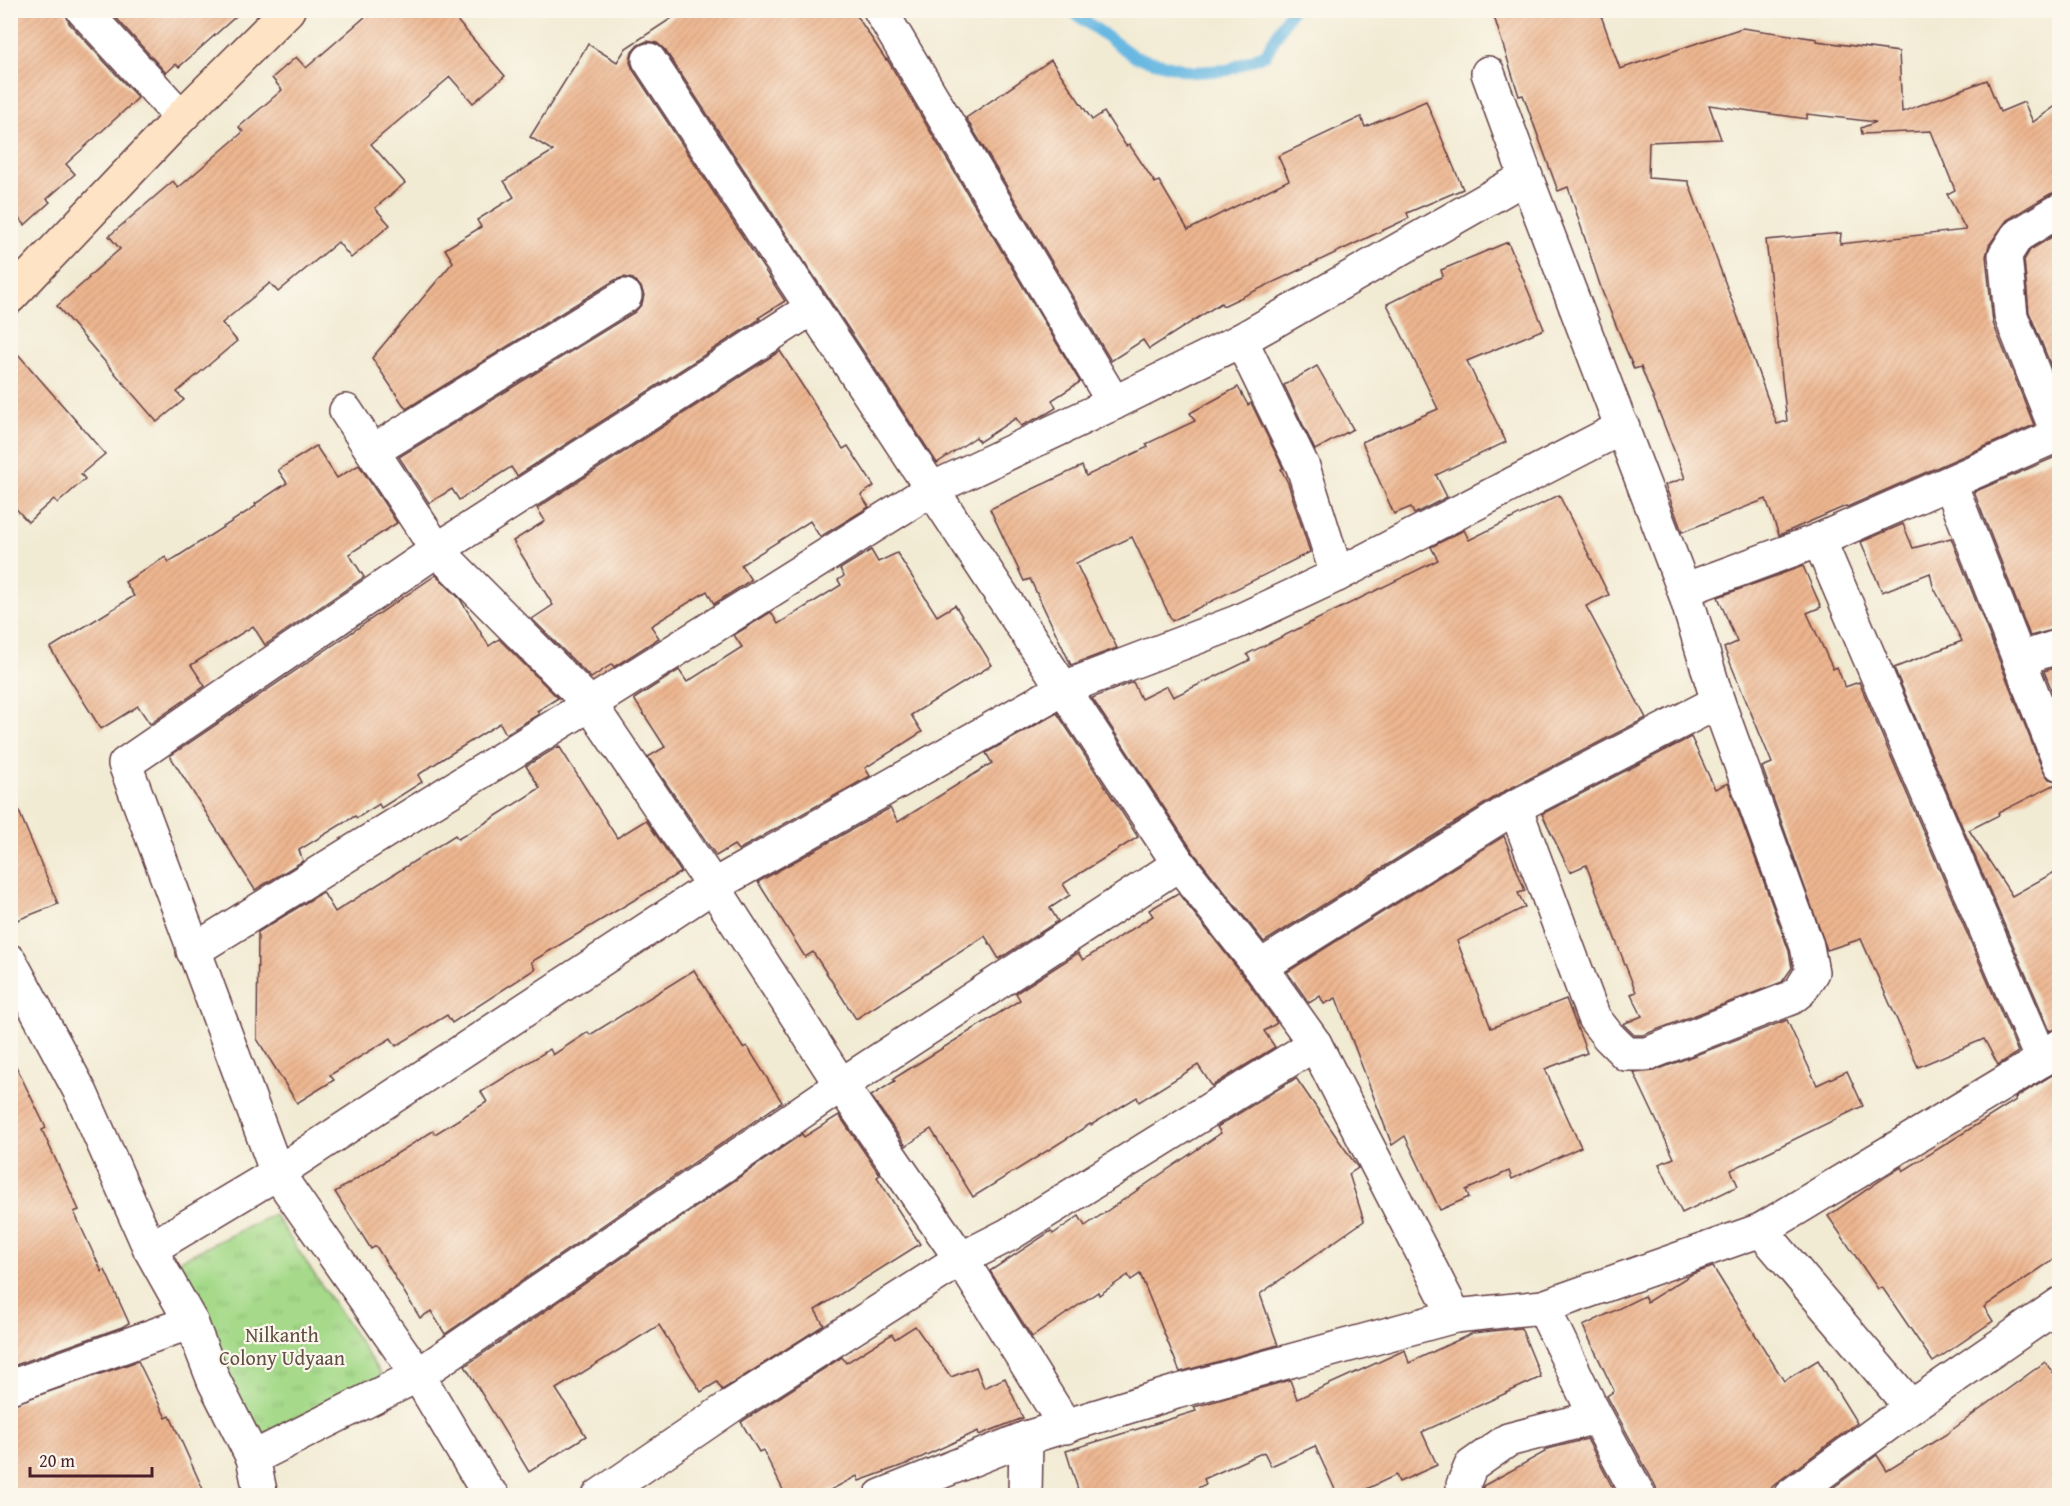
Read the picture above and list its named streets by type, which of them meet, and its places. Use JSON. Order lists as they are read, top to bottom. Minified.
{"parks":["Nilkanth Colony Udyaan"],"scale_bar":"20 m"}
